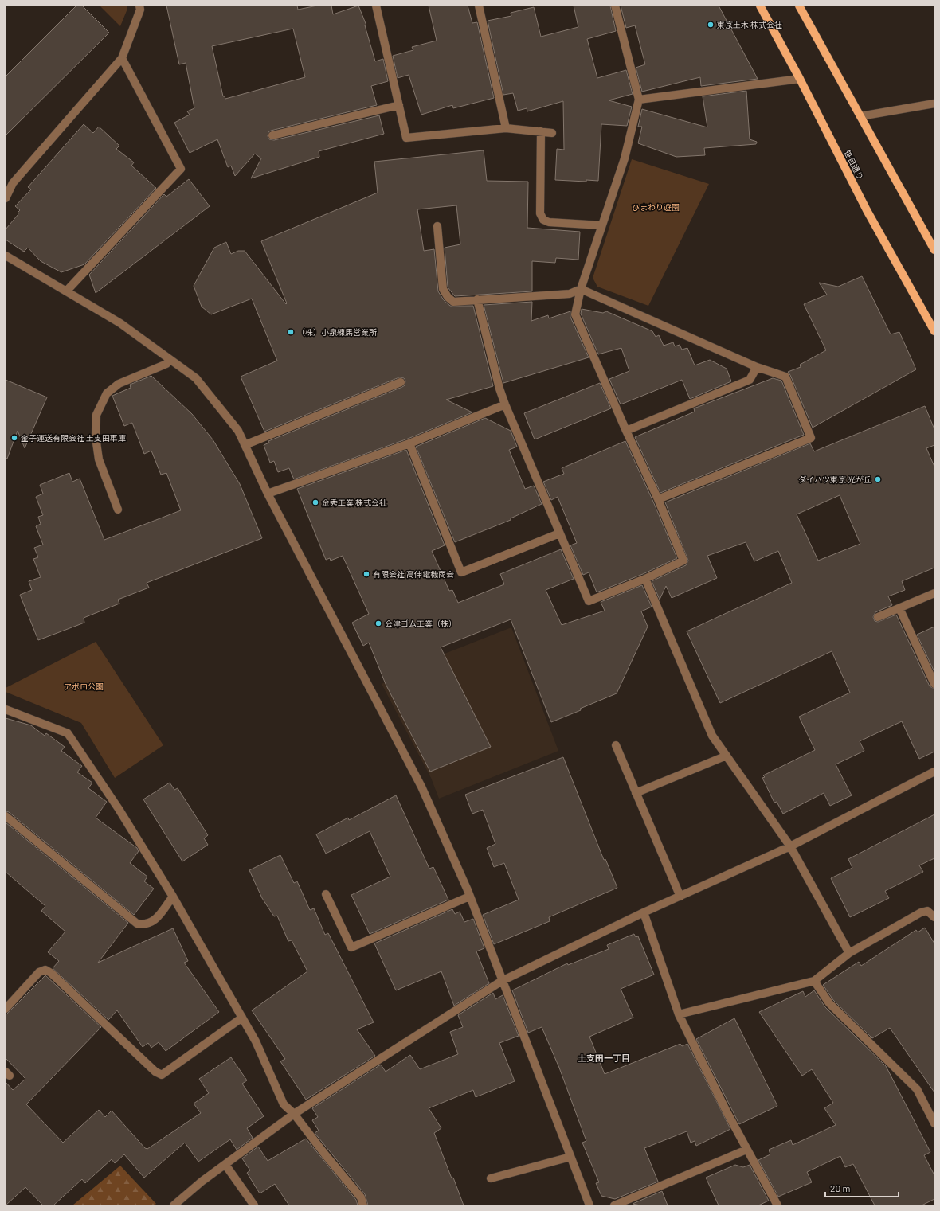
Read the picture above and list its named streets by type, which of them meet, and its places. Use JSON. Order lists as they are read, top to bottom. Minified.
{"streets":{"main road":["笹目通り"]},"districts":["土支田一丁目"],"parks":["ひまわり遊園","アポロ公園"],"places":["東京土木 株式会社","（株）小泉練馬営業所","金子運送有限会社 土支田車庫","ダイハツ東京 光が丘","金秀工業 株式会社","有限会社 高伸電機商会","会津ゴム工業（株）"],"scale_bar":"20 m"}
